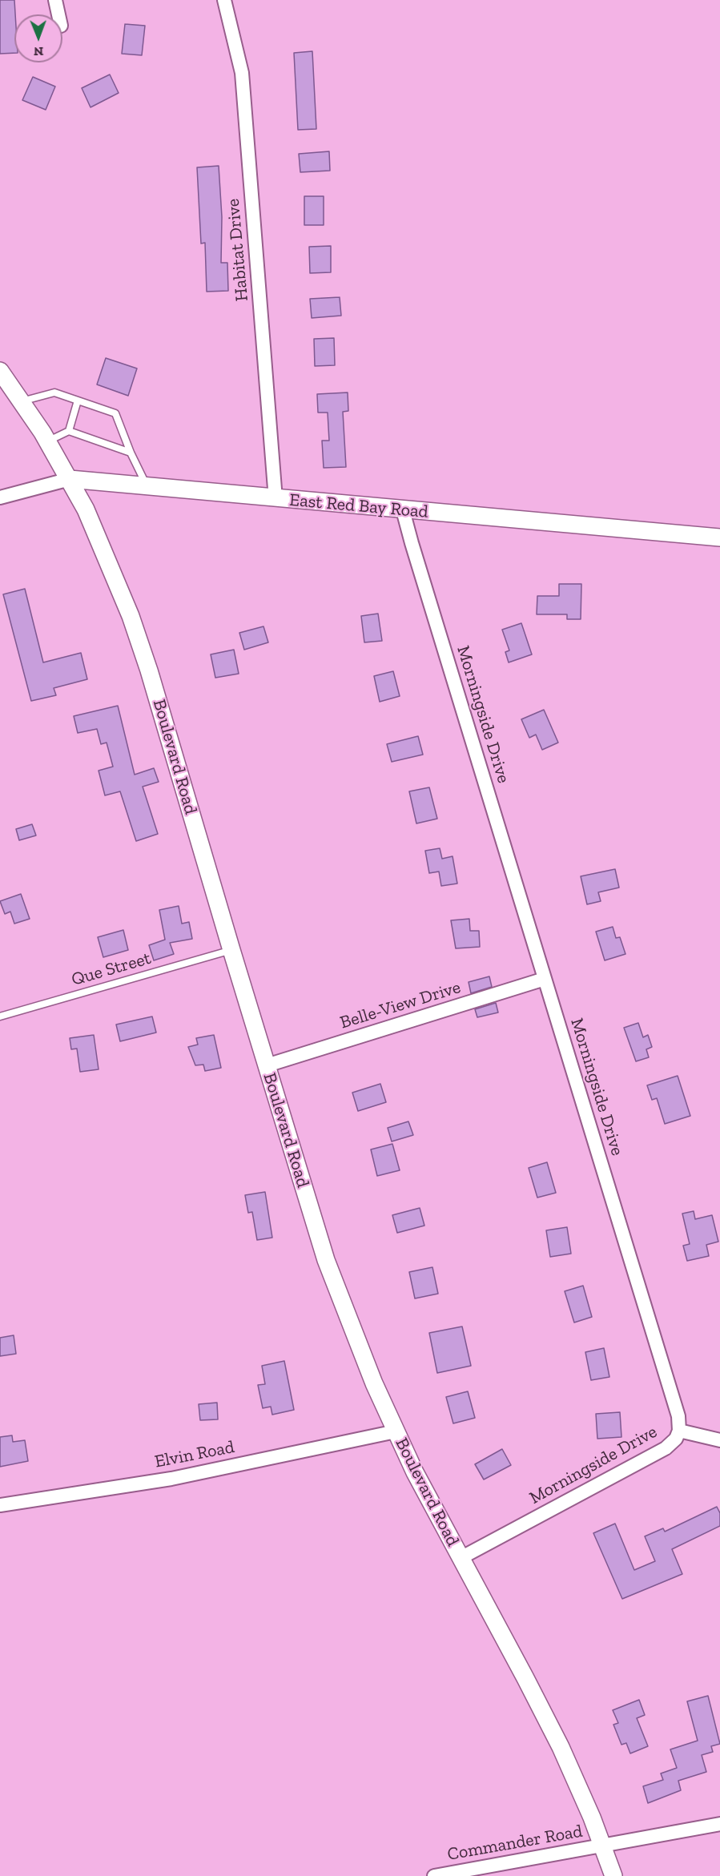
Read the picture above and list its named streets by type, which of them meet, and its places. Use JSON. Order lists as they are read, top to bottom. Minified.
{"streets":{"street":["Habitat Drive","East Red Bay Road","Morningside Drive","Boulevard Road","Belle-View Drive","Elvin Road","Commander Road"],"lane":["Que Street"]},"crossings":[["Habitat Drive","East Red Bay Road"],["East Red Bay Road","Morningside Drive"],["East Red Bay Road","Boulevard Road"],["Morningside Drive","Boulevard Road"],["Morningside Drive","Belle-View Drive"],["Boulevard Road","Que Street"],["Boulevard Road","Belle-View Drive"],["Boulevard Road","Elvin Road"],["Boulevard Road","Commander Road"]],"north":"bottom"}
